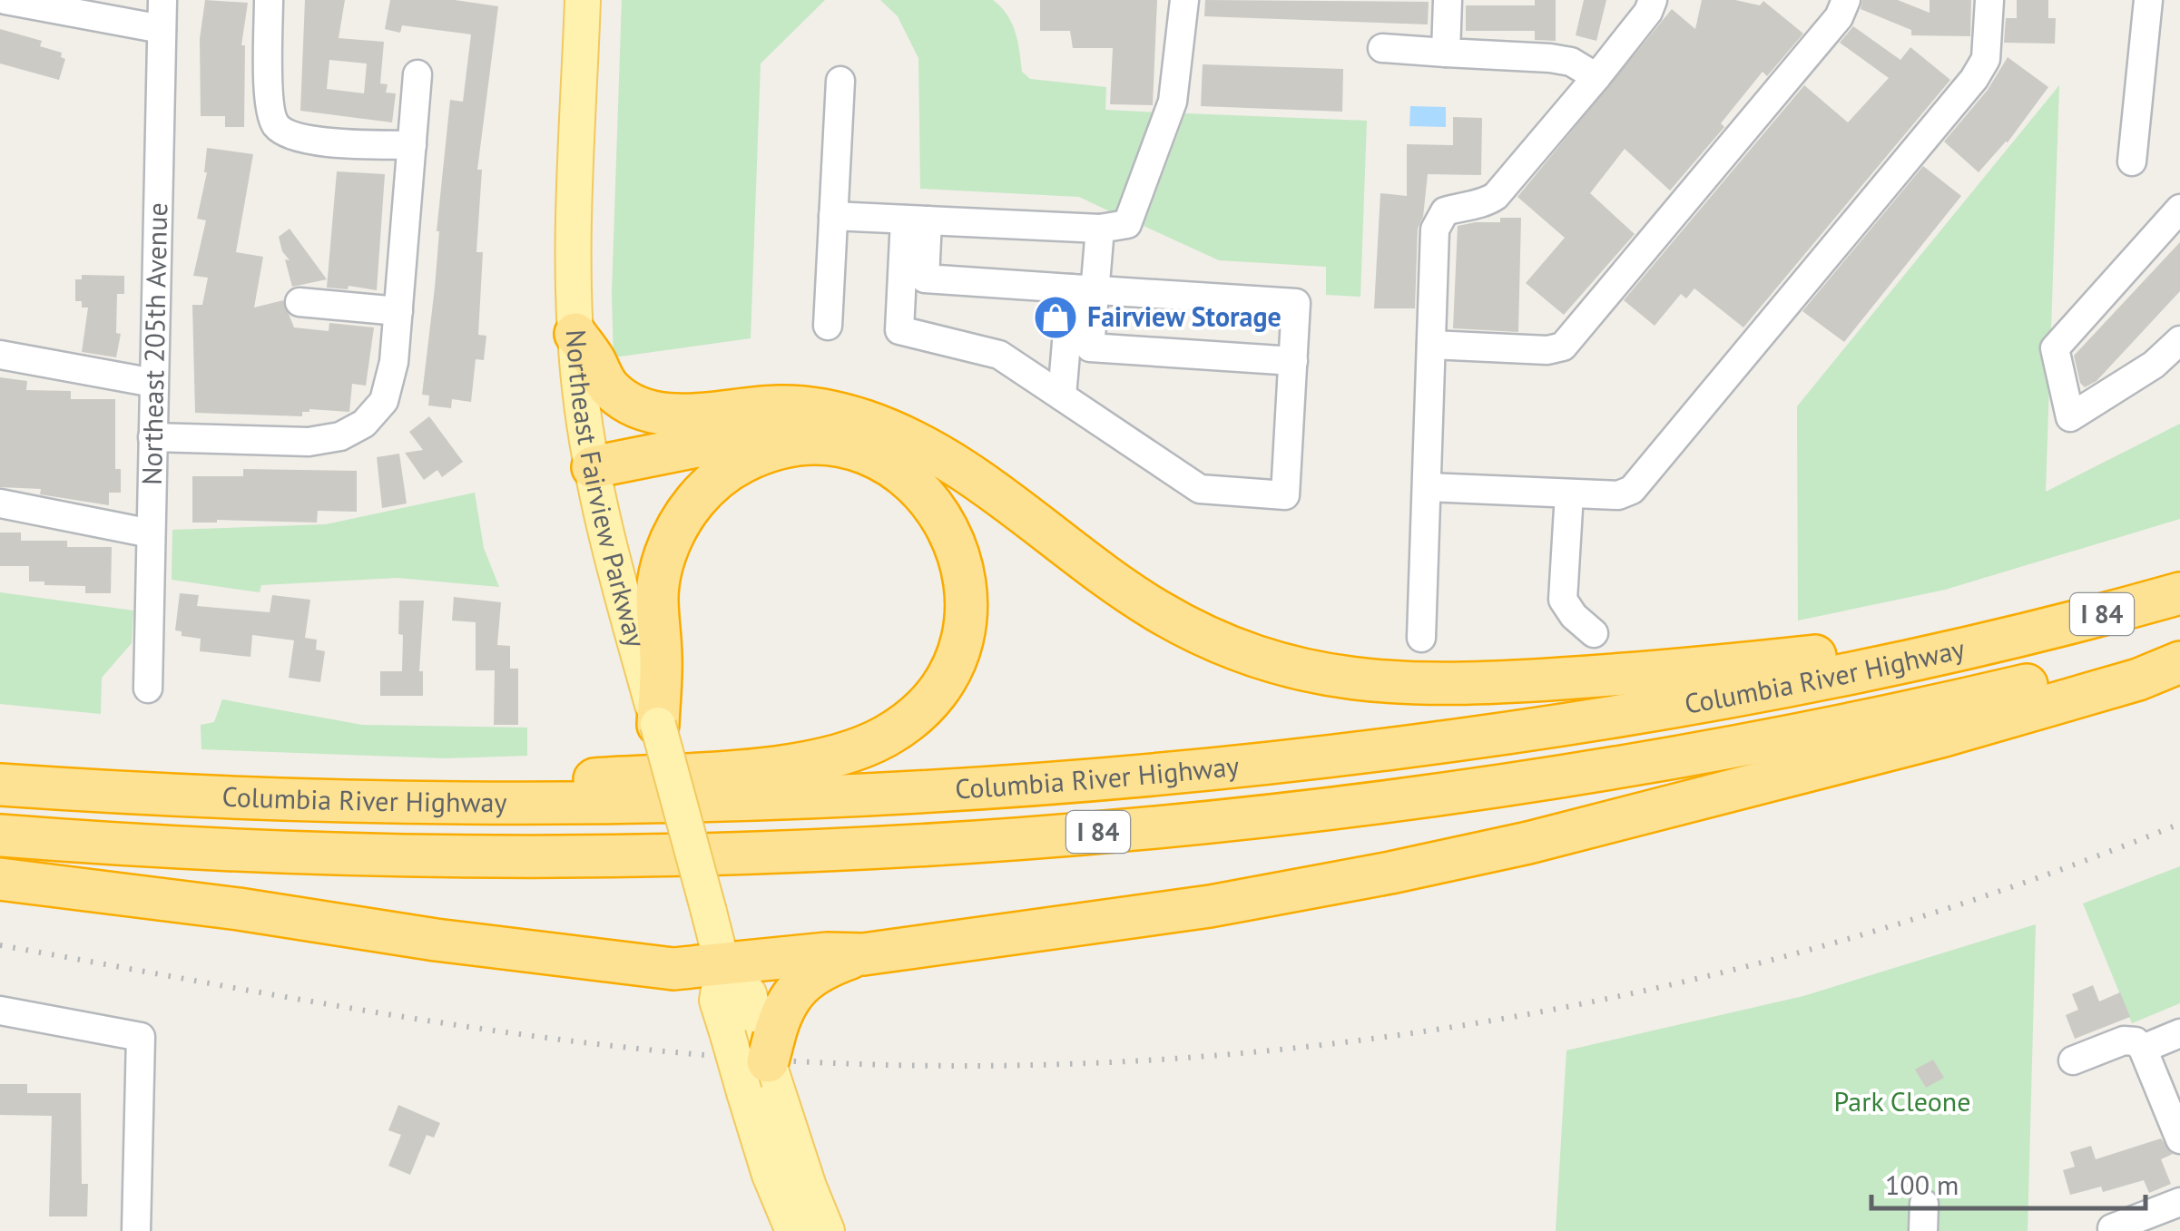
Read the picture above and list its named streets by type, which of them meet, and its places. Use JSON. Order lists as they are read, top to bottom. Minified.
{"streets":{"highway":["I 84","Columbia River Highway"],"main road":["Northeast Fairview Parkway"],"street":["Northeast 205th Avenue"]},"parks":["Park Cleone"],"places":{"shop":["Fairview Storage"]},"scale_bar":"100 m"}
